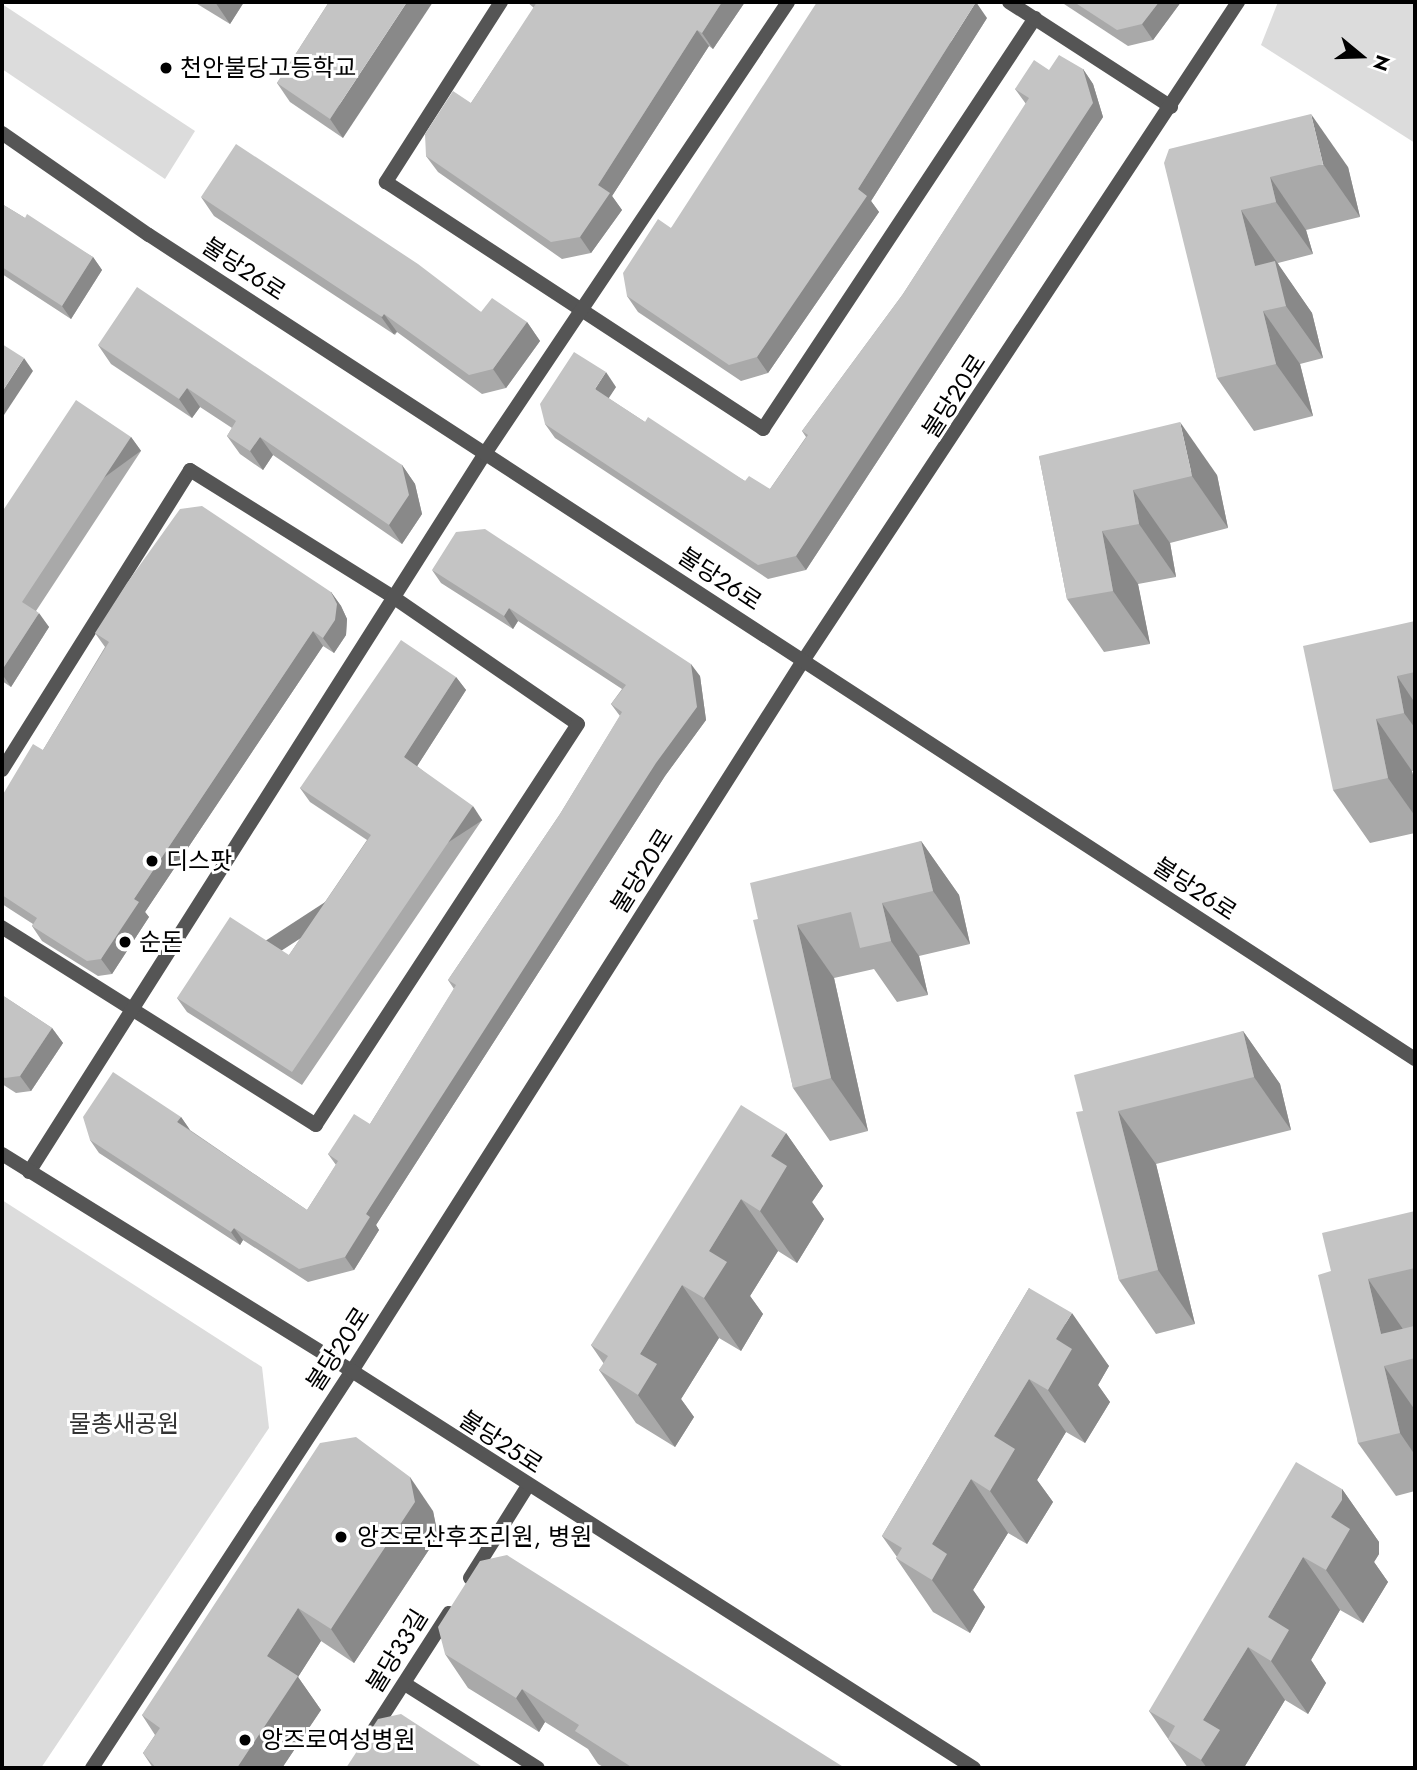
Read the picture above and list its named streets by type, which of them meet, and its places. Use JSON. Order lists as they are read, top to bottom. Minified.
{"streets":{"street":["불당26로","불당20로","불당25로","불당33길"]},"crossings":[["불당26로","불당20로"],["불당20로","불당25로"],["불당25로","불당33길"]],"parks":["물총새공원"],"places":["천안불당고등학교","디스팟","순돈","앙즈로산후조리원, 병원","앙즈로여성병원"],"north":"right"}
